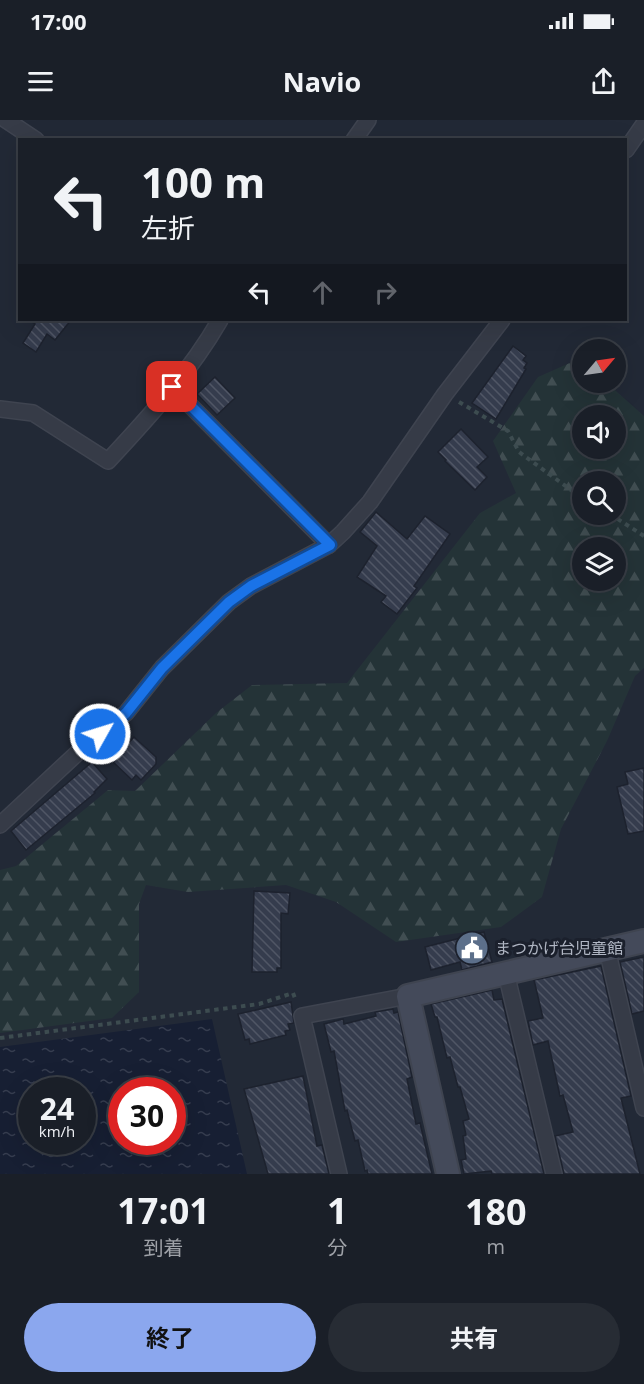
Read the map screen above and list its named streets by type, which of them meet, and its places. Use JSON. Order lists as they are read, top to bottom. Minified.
{"places":{"public building":["まつかげ台児童館"]},"north":"top right","page":{"status":"17:00","header":"Navio","turn":["100 m","左折"],"speed":"24 km/h","limit":"30","eta":["17:01","到着","1","分","180","m"],"buttons":["終了","共有"]}}
